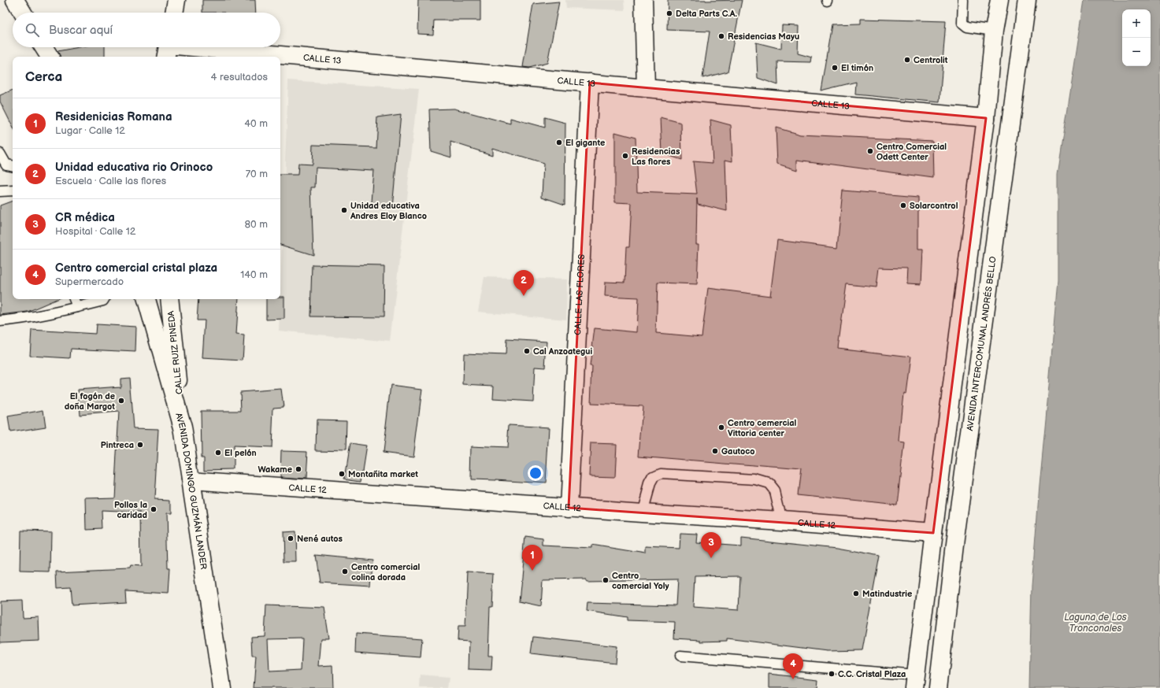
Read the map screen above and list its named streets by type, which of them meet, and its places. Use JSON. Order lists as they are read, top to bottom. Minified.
{"streets":{"street":["CALLE 13","CALLE LAS FLORES","AVENIDA INTERCOMUNAL ANDRÉS BELLO","CALLE RUIZ PINEDA","CALLE 12","AVENIDA DOMINGO GUZMÁN LANDER"]},"crossings":[["CALLE 13","CALLE LAS FLORES"],["CALLE LAS FLORES","CALLE 12"],["CALLE RUIZ PINEDA","AVENIDA DOMINGO GUZMÁN LANDER"],["CALLE 12","AVENIDA DOMINGO GUZMÁN LANDER"]],"water":["Laguna de Los Tronconales"],"places":["Delta Parts C.A.","Residencias Mayu","Centrolit","El timón","El gigante","Centro Comercial Odett Center","Residencias Las flores","Solarcontrol","Unidad educativa Andres Eloy Blanco","Cal Anzoategui","El fogón de doña Margot","Centro cemercial Vittoria center","Pintreca","Gautoco","El pelón","Wakame","Montañita market","Pollos la caridad","Nené autos","Centro comercial colina dorada","Centro comercial Yoly","Matindustrie","C.C. Cristal Plaza"],"page":{"map_buttons":["+","−"],"search":"Buscar aquí","heading":["Cerca","4 resultados"],"list":[{"mark":"1","name":"Residenicias Romana","note":"Lugar · Calle 12","value":"40 m"},{"mark":"2","name":"Unidad educativa rio Orinoco","note":"Escuela · Calle las flores","value":"70 m"},{"mark":"3","name":"CR médica","note":"Hospital · Calle 12","value":"80 m"},{"mark":"4","name":"Centro comercial cristal plaza","note":"Supermercado","value":"140 m"}],"pins":["2","3","1","4"]}}
